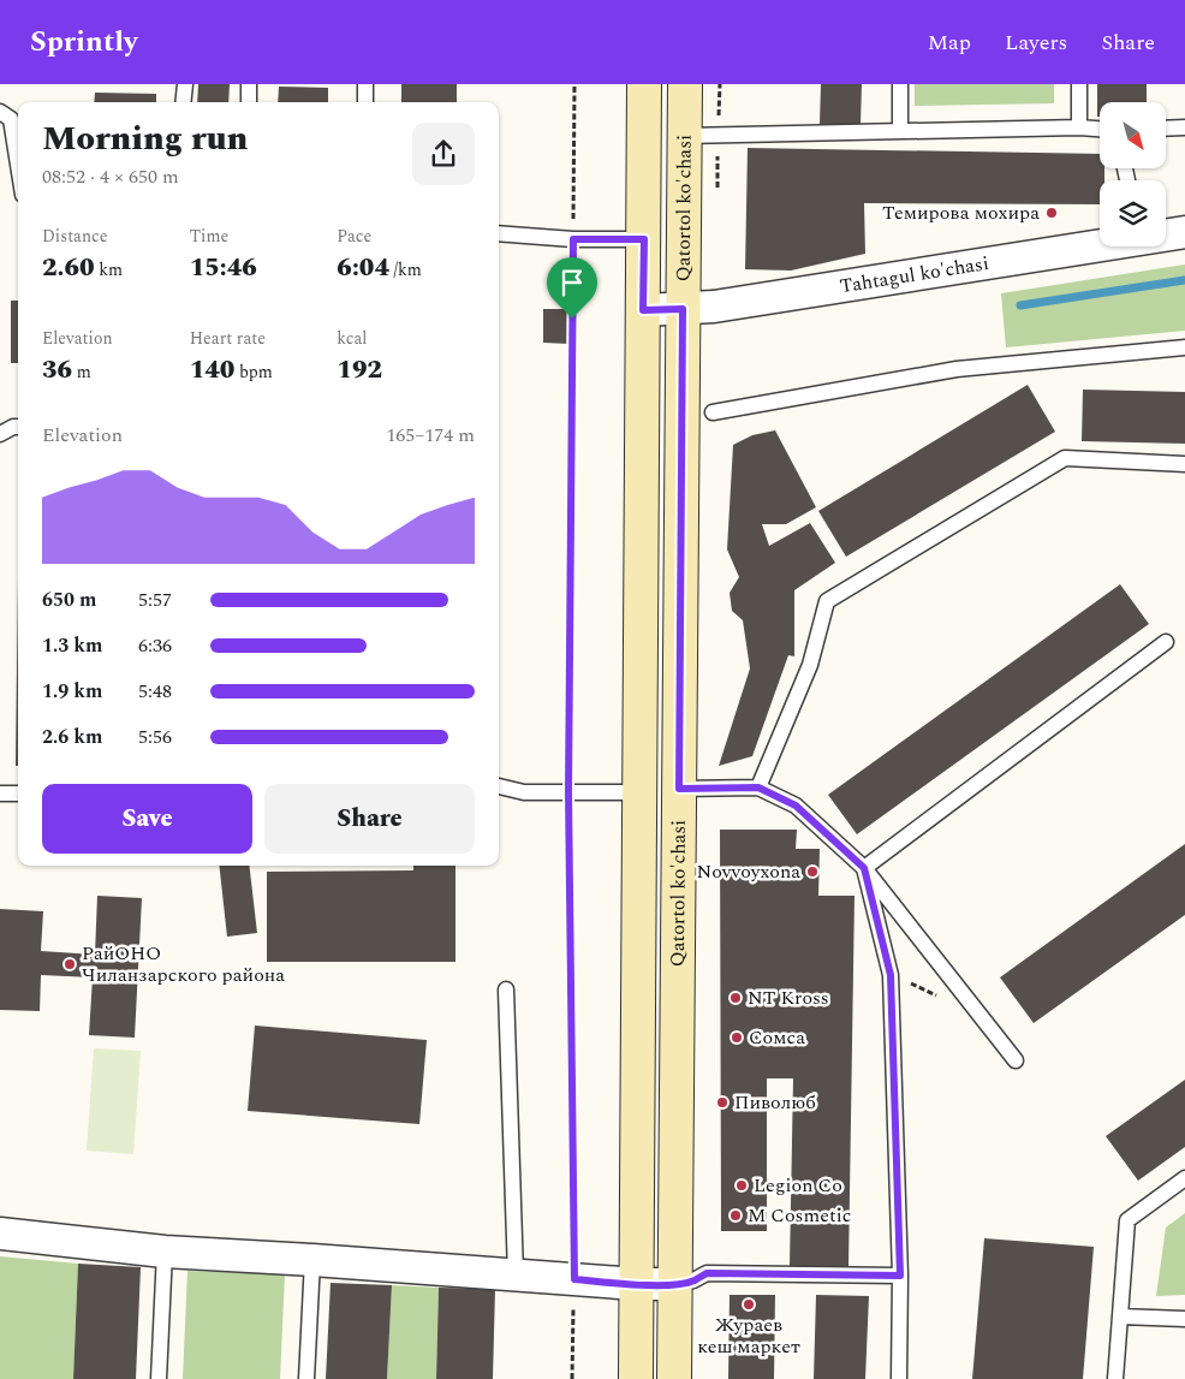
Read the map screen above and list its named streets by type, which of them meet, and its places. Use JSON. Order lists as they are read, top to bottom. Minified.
{"streets":{"main road":["Qatortol ko'chasi"],"street":["Tahtagul ko'chasi"]},"crossings":[["Qatortol ko'chasi","Tahtagul ko'chasi"]],"places":["Темирова мохира","Novvoyxona","РайОНО Чиланзарского района","NT Kross","Сомса","Пиволюб","Legion Co","M Cosmetic","Жураев кеш маркет"],"north":"bottom right","page":{"header":"Sprintly","nav":["Map","Layers","Share"],"heading":["Morning run","08:52 · 4 × 650 m"],"stats":[["Distance","2.60 km"],["Time","15:46"],["Pace","6:04 /km"],["Elevation","36 m"],["Heart rate","140 bpm"],["kcal","192"]],"chart":["Elevation","165–174 m"],"list":[{"name":"650 m","note":"5:57"},{"name":"1.3 km","note":"6:36"},{"name":"1.9 km","note":"5:48"},{"name":"2.6 km","note":"5:56"}],"buttons":["Save","Share"]}}
